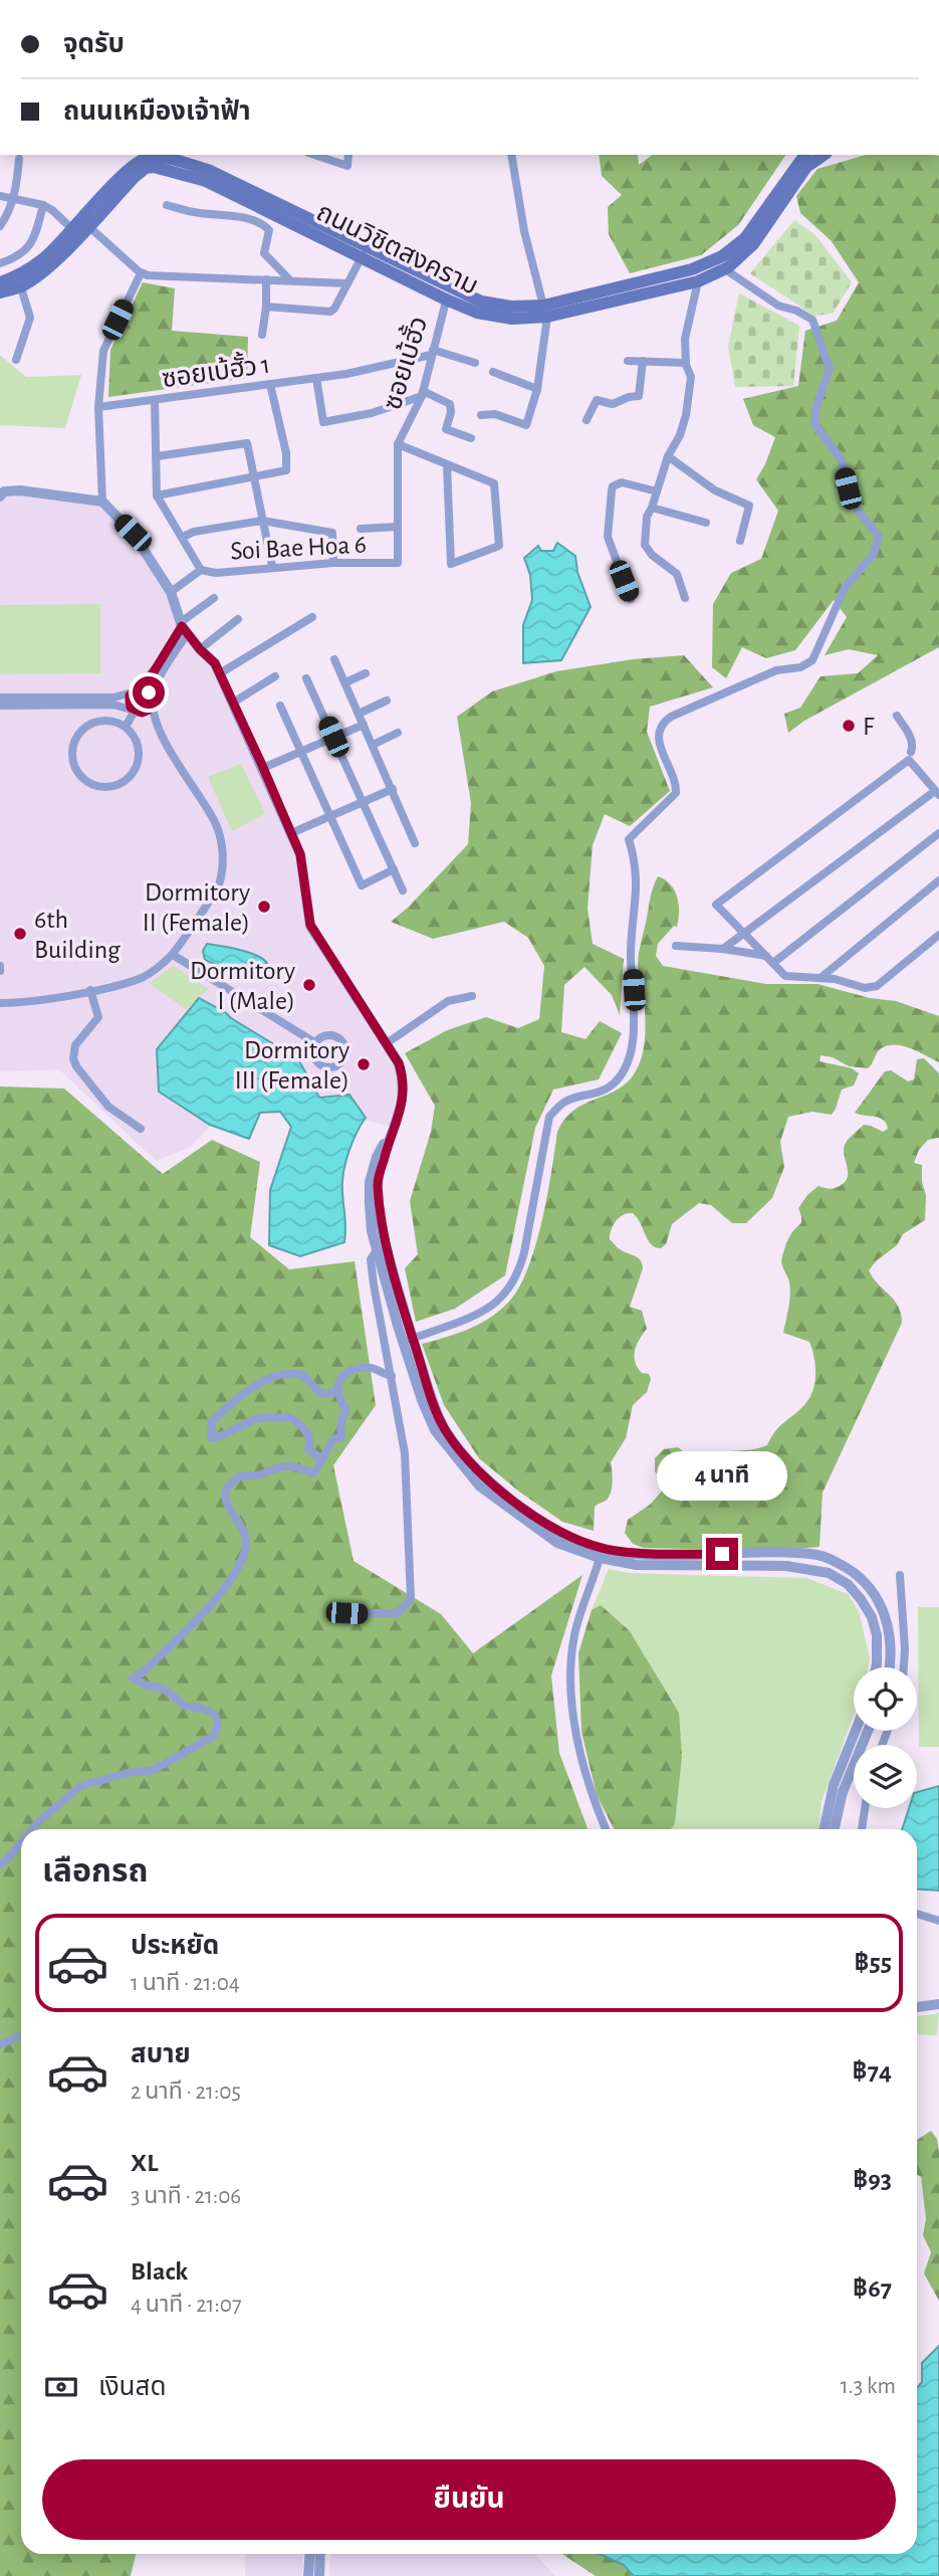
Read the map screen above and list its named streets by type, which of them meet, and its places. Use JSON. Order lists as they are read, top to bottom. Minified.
{"streets":{"main road":["ถนนวิชิตสงคราม"],"street":["ซอยเบ้ฮั้ว","ซอยเบ้ฮั้ว 1","Soi Bae Hoa 6"]},"crossings":[["ถนนวิชิตสงคราม","ซอยเบ้ฮั้ว"],["ซอยเบ้ฮั้ว","ซอยเบ้ฮั้ว 1"],["ซอยเบ้ฮั้ว","Soi Bae Hoa 6"]],"places":["F","Dormitory II (Female)","6th Building","Dormitory I (Male)","Dormitory III (Female)"],"page":{"banner":["จุดรับ","ถนนเหมืองเจ้าฟ้า"],"bubble":"4 นาที","heading":"เลือกรถ","list":[{"name":"ประหยัด","note":"1 นาที · 21:04","value":"฿55"},{"name":"สบาย","note":"2 นาที · 21:05","value":"฿74"},{"name":"XL","note":"3 นาที · 21:06","value":"฿93"},{"name":"Black","note":"4 นาที · 21:07","value":"฿67"}],"pay":["เงินสด","1.3 km"],"buttons":"ยืนยัน"}}
